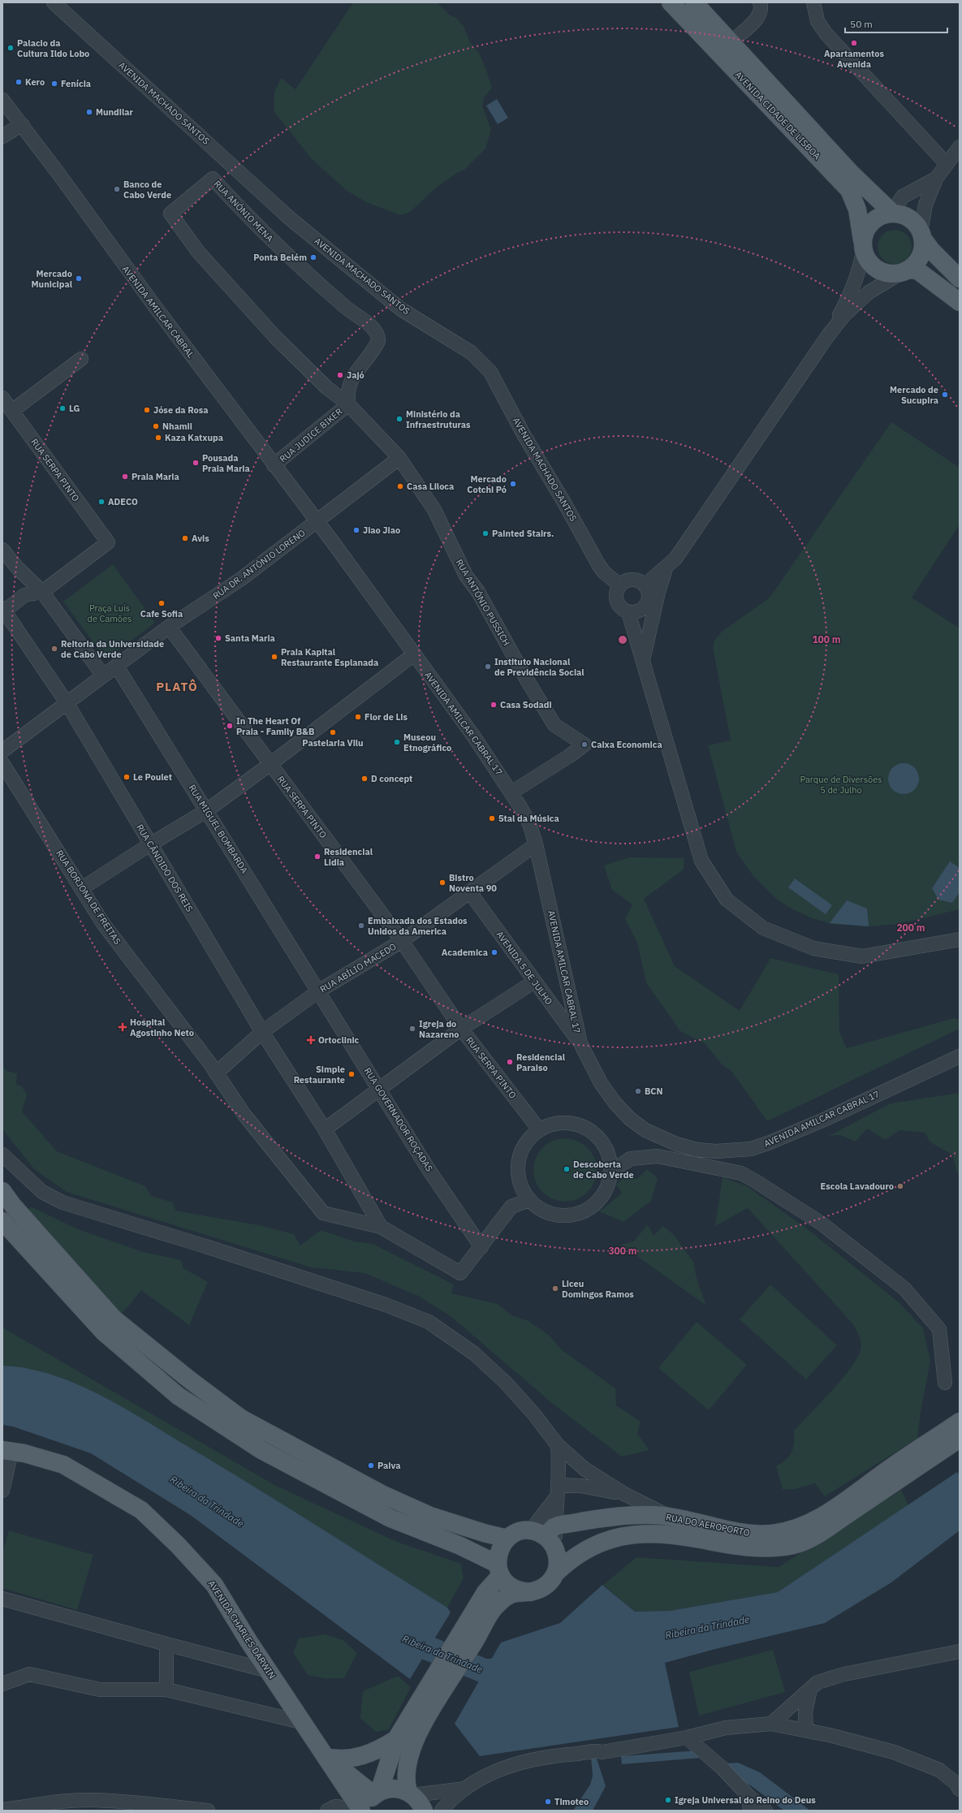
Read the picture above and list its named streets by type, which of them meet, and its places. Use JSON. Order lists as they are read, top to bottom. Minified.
{"streets":{"main road":["AVENIDA CIDADE DE LISBOA","RUA DO AEROPORTO","AVENIDA CHARLES DARWIN"],"street":["AVENIDA MACHADO SANTOS","RUA ANÓNIO MENA","AVENIDA AMILCAR CABRAL","RUA JUDICE BIKER","RUA SERPA PINTO","RUA DR. ANTÓNIO LORENO","RUA ANTÓNIO PUSSICH","AVENIDA AMILCAR CABRAL 17","RUA MIGUEL BOMBARDA","RUA CÂNDIDO DOS REIS","RUA BORJONA DE FREITAS","RUA ABÍLIO MACEDO","AVENIDA 5 DE JULHO","RUA GOVERNADOR ROÇADAS"]},"crossings":[["RUA ANÓNIO MENA","RUA JUDICE BIKER"],["RUA ANÓNIO MENA","RUA DR. ANTÓNIO LORENO"],["RUA ANÓNIO MENA","RUA ANTÓNIO PUSSICH"],["AVENIDA AMILCAR CABRAL","RUA JUDICE BIKER"],["AVENIDA AMILCAR CABRAL","RUA DR. ANTÓNIO LORENO"],["AVENIDA AMILCAR CABRAL","AVENIDA AMILCAR CABRAL 17"],["RUA SERPA PINTO","RUA DR. ANTÓNIO LORENO"],["RUA SERPA PINTO","RUA ABÍLIO MACEDO"],["RUA DR. ANTÓNIO LORENO","RUA ANTÓNIO PUSSICH"],["RUA DR. ANTÓNIO LORENO","AVENIDA AMILCAR CABRAL 17"],["RUA DR. ANTÓNIO LORENO","RUA MIGUEL BOMBARDA"],["RUA ANTÓNIO PUSSICH","AVENIDA AMILCAR CABRAL 17"],["AVENIDA AMILCAR CABRAL 17","RUA ABÍLIO MACEDO"],["AVENIDA AMILCAR CABRAL 17","AVENIDA 5 DE JULHO"],["RUA MIGUEL BOMBARDA","RUA ABÍLIO MACEDO"],["RUA MIGUEL BOMBARDA","RUA GOVERNADOR ROÇADAS"],["RUA CÂNDIDO DOS REIS","RUA BORJONA DE FREITAS"],["RUA CÂNDIDO DOS REIS","RUA ABÍLIO MACEDO"],["RUA BORJONA DE FREITAS","RUA ABÍLIO MACEDO"],["RUA ABÍLIO MACEDO","AVENIDA 5 DE JULHO"],["RUA ABÍLIO MACEDO","RUA GOVERNADOR ROÇADAS"]],"districts":["PLATÔ"],"water":["Ribeira da Trindade"],"parks":["Praça Luís de Camões","Parque de Diversões 5 de Julho"],"places":{"other":["Apartamentos Avenida","Palacio da Cultura Ildo Lobo","Kero","Fenícia","Mundilar","Banco de Cabo Verde","Ponta Belém","Mercado Municipal","Jajó","Mercado de Sucupira","LG","Jóse da Rosa","Ministério da Infraestruturas","Nhamii","Kaza Katxupa","Pousada Praia Maria","Praia Maria","Mercado Cotchi Pó","Casa Liloca","ADECO","Jiao Jiao","Painted Stairs.","Avis","Cafe Sofia","Santa Maria","Reitoria da Universidade de Cabo Verde","Praia Kapital Restaurante Esplanada","Instituto Nacional de Previdência Social","Casa Sodadi","Flor de Lis","In The Heart Of Praia - Family B&B","Pastelaria Vilu","Museou Etnográfico","Caixa Economica","Le Poulet","D concept","5tal da Música","Residencial Lidia","Bistro Noventa 90","Embaixada dos Estados Unidos da America","Academica","Igreja do Nazareno","Residencial Paraiso","Simple Restaurante","BCN","Descoberta de Cabo Verde","Escola Lavadouro","Liceu Domingos Ramos","Paiva","Igreja Universal do Reino do Deus","Timoteo"],"health":["Hospital Agostinho Neto","Ortoclinic"]},"scale_bar":"50 m","rings":["100 m","200 m","300 m"]}
